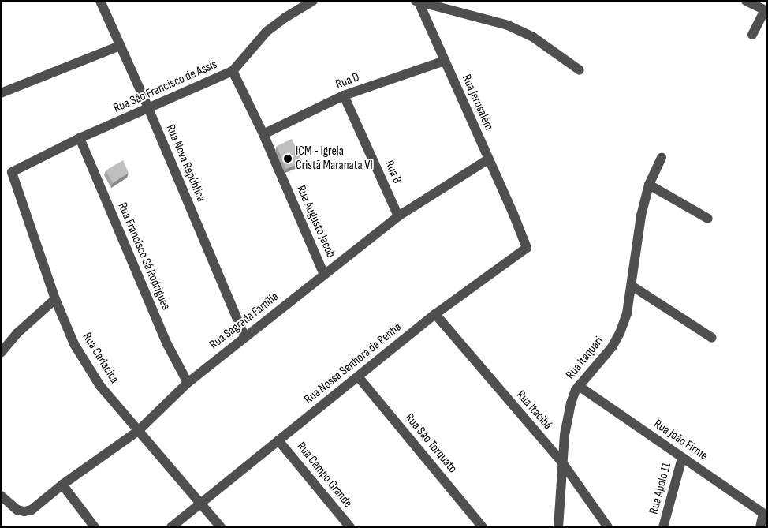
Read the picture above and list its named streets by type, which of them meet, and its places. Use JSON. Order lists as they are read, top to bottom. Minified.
{"streets":{"street":["Rua D","Rua São Francisco de Assis","Rua Jerusalém","Rua Nova República","Rua B","Rua Augusto Jacob","Rua Francisco Sá Rodrigues","Rua Sagrada Família","Rua Cariacica","Rua Itaquari","Rua Nossa Senhora da Penha","Rua Itacibá","Rua João Firme","Rua São Torquato","Rua Campo Grande","Rua Apolo 11"]},"crossings":[["Rua D","Rua Jerusalém"],["Rua D","Rua B"],["Rua D","Rua Augusto Jacob"],["Rua São Francisco de Assis","Rua Nova República"],["Rua São Francisco de Assis","Rua Augusto Jacob"],["Rua São Francisco de Assis","Rua Francisco Sá Rodrigues"],["Rua São Francisco de Assis","Rua Cariacica"],["Rua Jerusalém","Rua Sagrada Família"],["Rua Jerusalém","Rua Nossa Senhora da Penha"],["Rua Nova República","Rua Sagrada Família"],["Rua B","Rua Sagrada Família"],["Rua Augusto Jacob","Rua Sagrada Família"],["Rua Francisco Sá Rodrigues","Rua Sagrada Família"],["Rua Sagrada Família","Rua Cariacica"],["Rua Cariacica","Rua Nossa Senhora da Penha"],["Rua Itaquari","Rua Itacibá"],["Rua Itaquari","Rua João Firme"],["Rua Nossa Senhora da Penha","Rua Itacibá"],["Rua Nossa Senhora da Penha","Rua São Torquato"],["Rua Nossa Senhora da Penha","Rua Campo Grande"],["Rua João Firme","Rua Apolo 11"]],"places":["ICM - Igreja Cristã Maranata VI"]}
